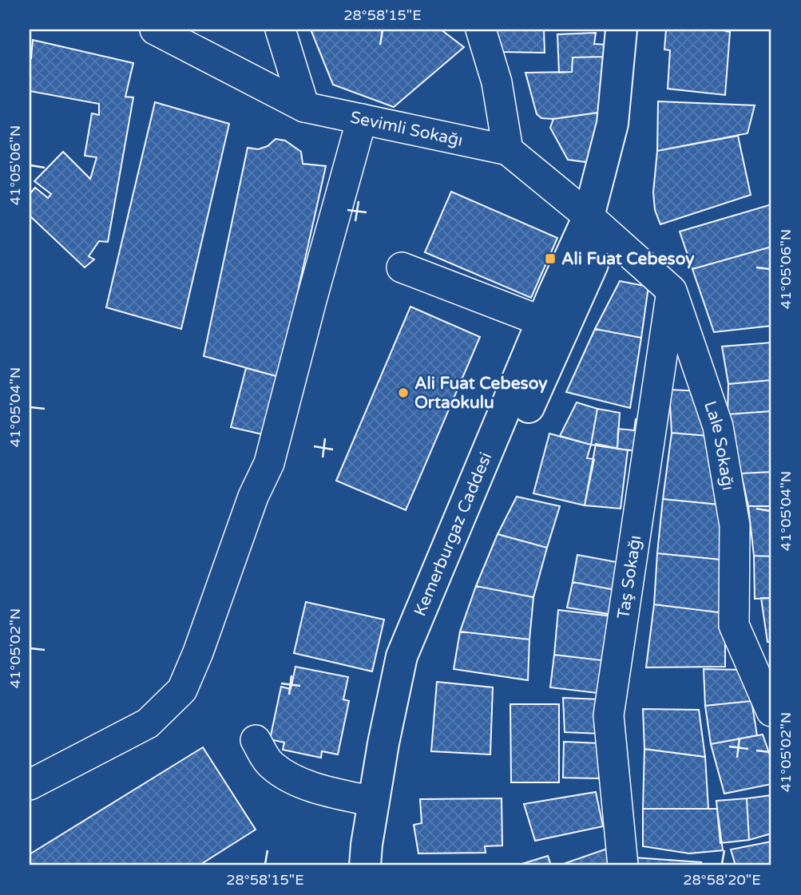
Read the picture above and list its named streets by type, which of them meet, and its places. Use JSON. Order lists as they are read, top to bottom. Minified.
{"streets":{"main road":["Kemerburgaz Caddesi"],"street":["Sevimli Sokağı","Lale Sokağı","Taş Sokağı"]},"crossings":[["Sevimli Sokağı","Lale Sokağı"],["Sevimli Sokağı","Kemerburgaz Caddesi"],["Lale Sokağı","Kemerburgaz Caddesi"],["Lale Sokağı","Taş Sokağı"]],"places":{"transit":["Ali Fuat Cebesoy"],"other":["Ali Fuat Cebesoy Ortaokulu"]},"coordinates":["28°58'15\"E","41°05'06\"N","41°05'04\"N","41°05'02\"N","28°58'20\"E"]}
